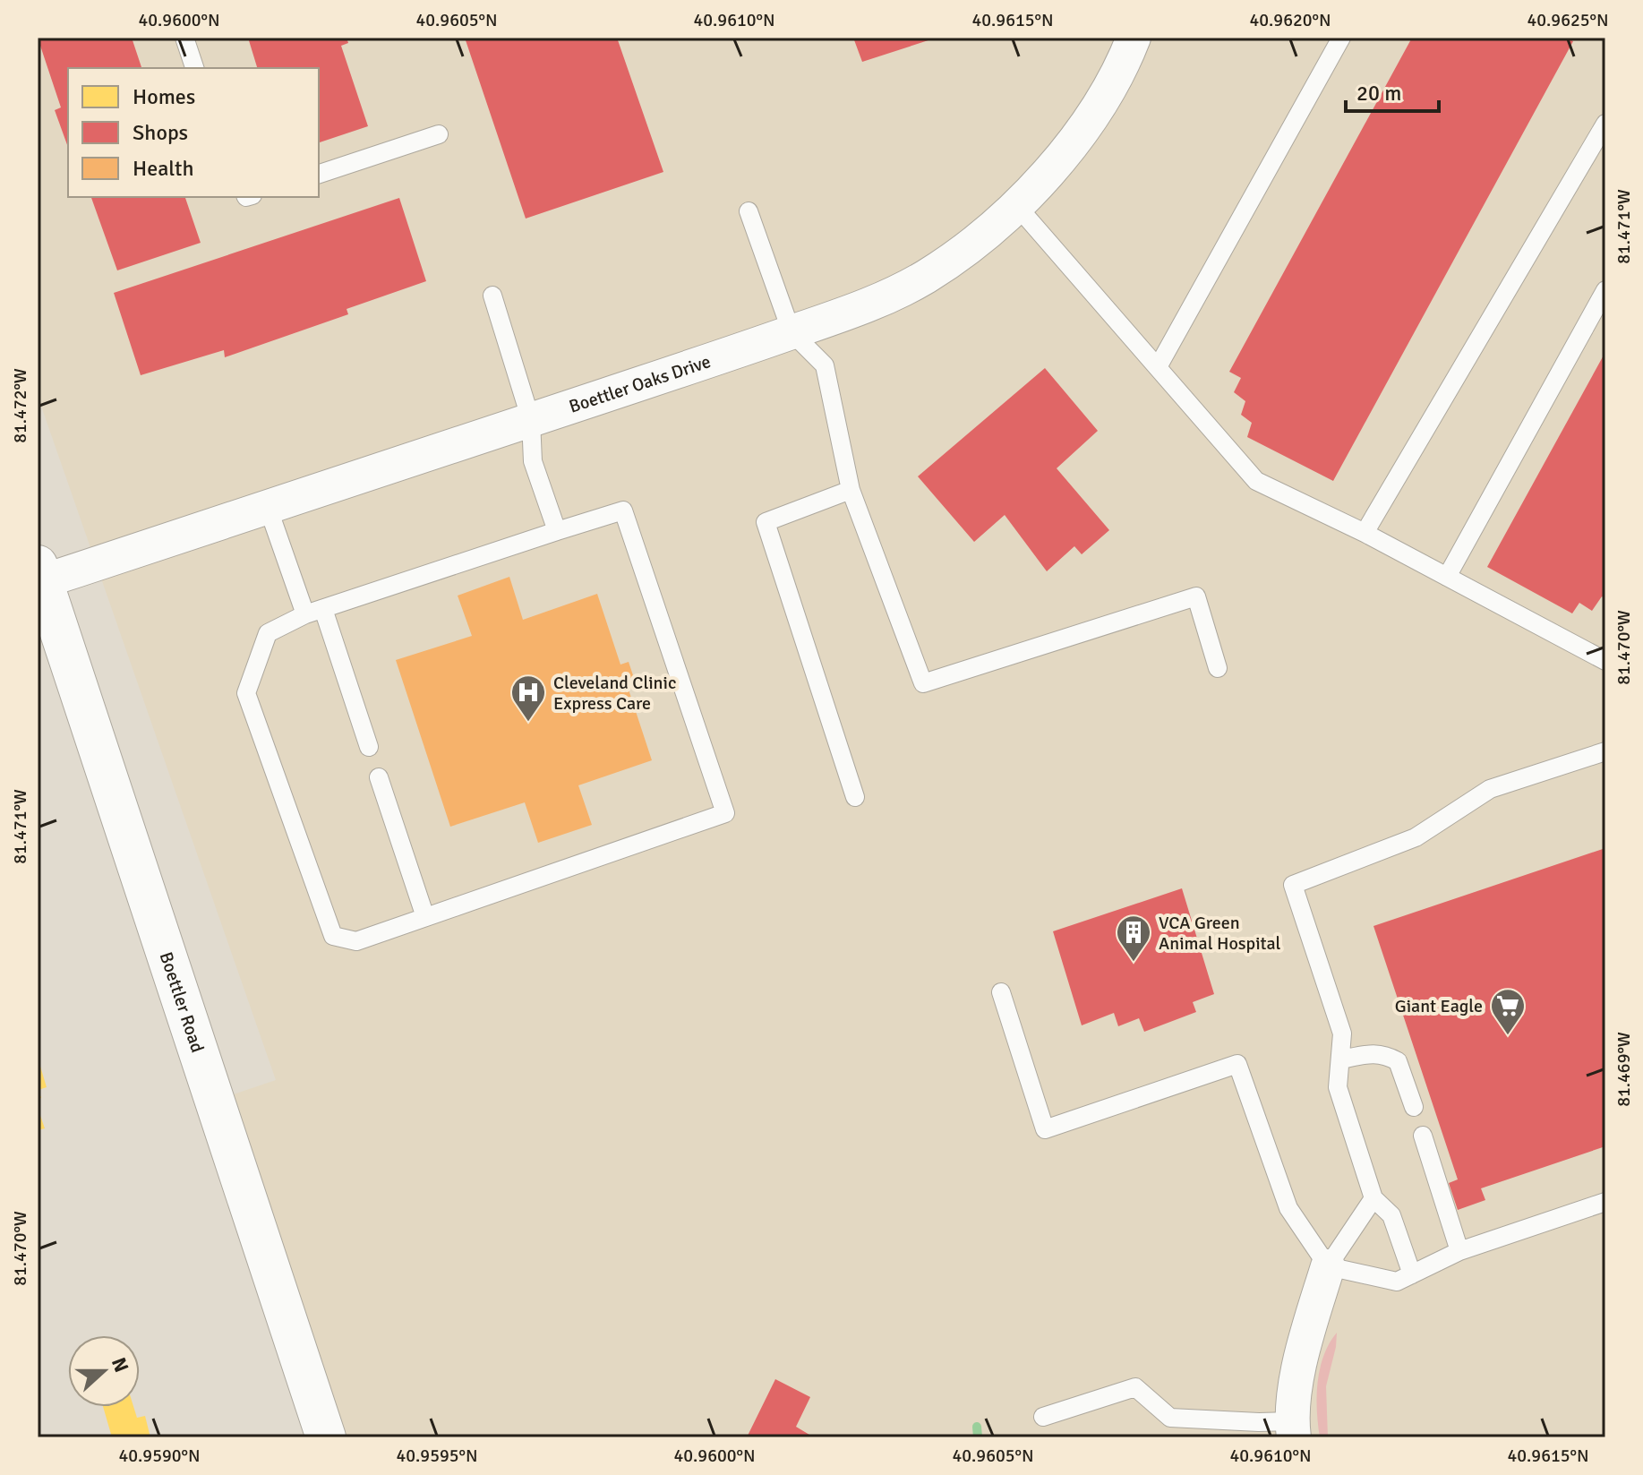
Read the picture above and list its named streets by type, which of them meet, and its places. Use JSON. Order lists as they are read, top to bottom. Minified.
{"streets":{"street":["Boettler Oaks Drive","Boettler Road"]},"crossings":[["Boettler Oaks Drive","Boettler Road"]],"places":{"hospital":["Cleveland Clinic Express Care"],"building":["VCA Green Animal Hospital"],"supermarket":["Giant Eagle"]},"legend":["Homes","Shops","Health"],"scale_bar":"20 m","north":"right","coordinates":["40.9600°N","40.9605°N","40.9610°N","40.9615°N","40.9620°N","40.9625°N","81.471°W","81.472°W","81.470°W","81.469°W","40.9590°N","40.9595°N"]}
